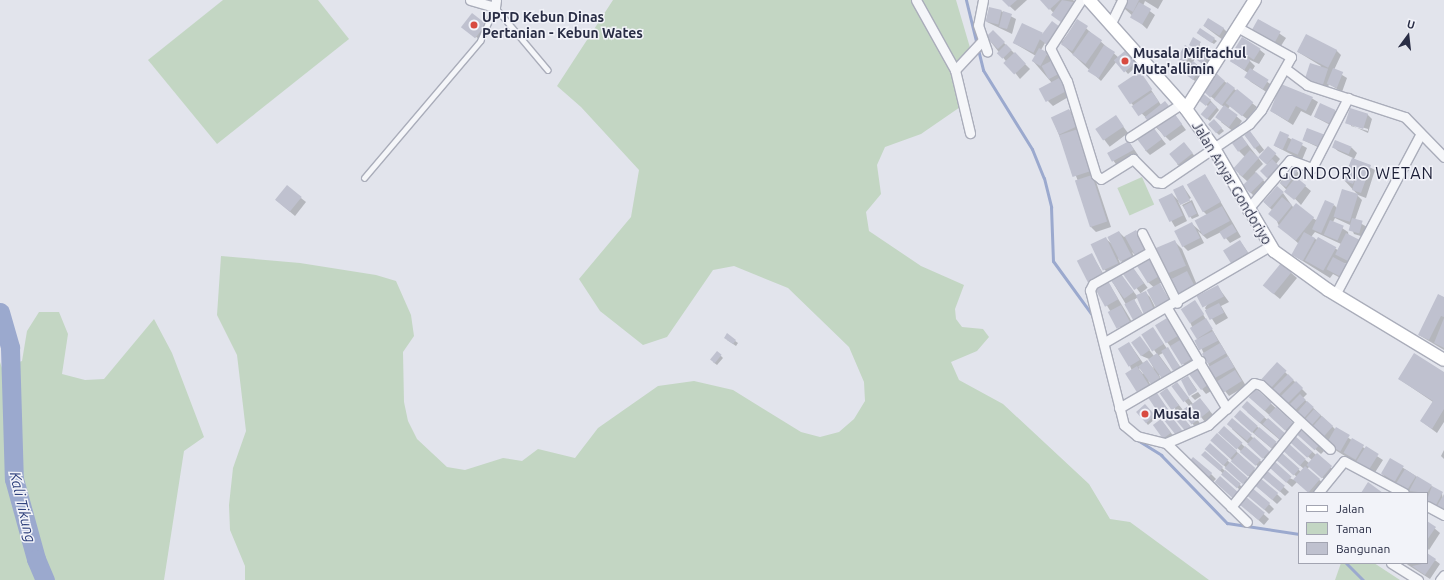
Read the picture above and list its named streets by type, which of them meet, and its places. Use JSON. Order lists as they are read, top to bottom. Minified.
{"streets":{"street":["Jalan Anyar Gondoriyo"]},"districts":["GONDORIO WETAN"],"water":["Kali Tikung"],"places":["UPTD Kebun Dinas Pertanian - Kebun Wates","Musala Miftachul Muta'allimin","Musala"],"legend":["Jalan","Taman","Bangunan"],"north":"top"}
